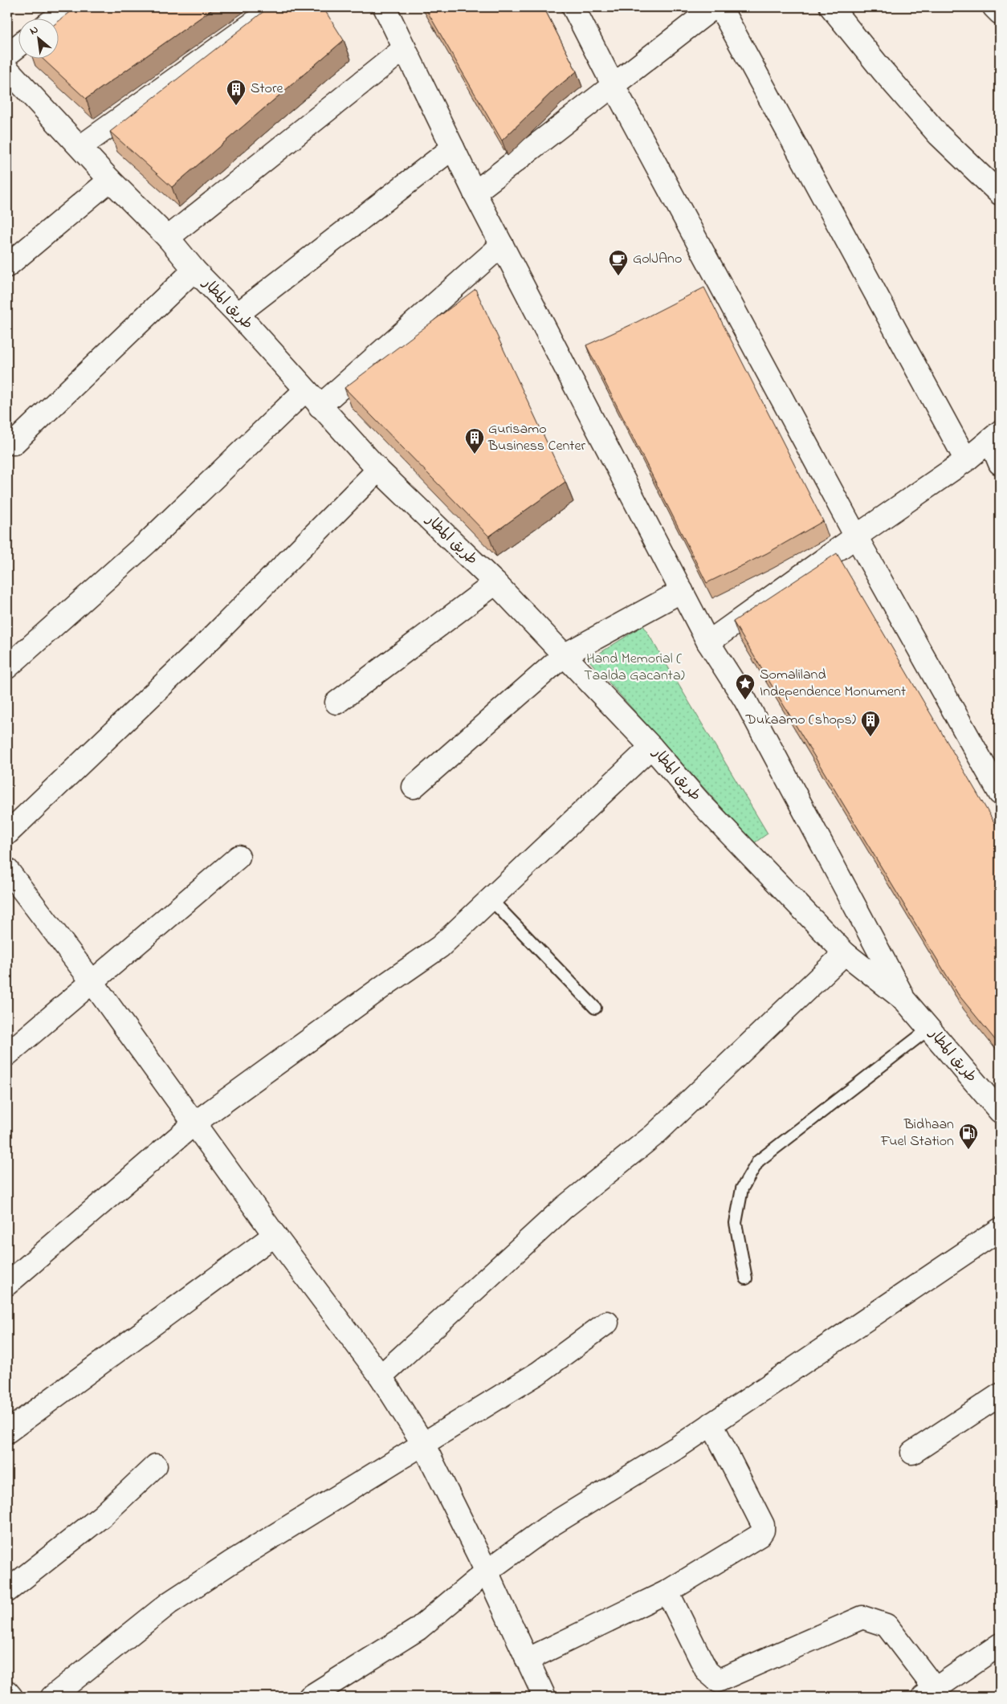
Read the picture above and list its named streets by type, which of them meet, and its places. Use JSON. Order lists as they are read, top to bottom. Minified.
{"streets":{"street":["طريق المطار"]},"parks":["Hand Memorial ( Taalda Gacanta)"],"places":{"building":["Store","Gurisamo Business Center","Dukaamo (shops)"],"cafe":["GolJAno"],"place":["Somaliland Independence Monument"],"fuel station":["Bidhaan Fuel Station"]},"north":"top left"}
